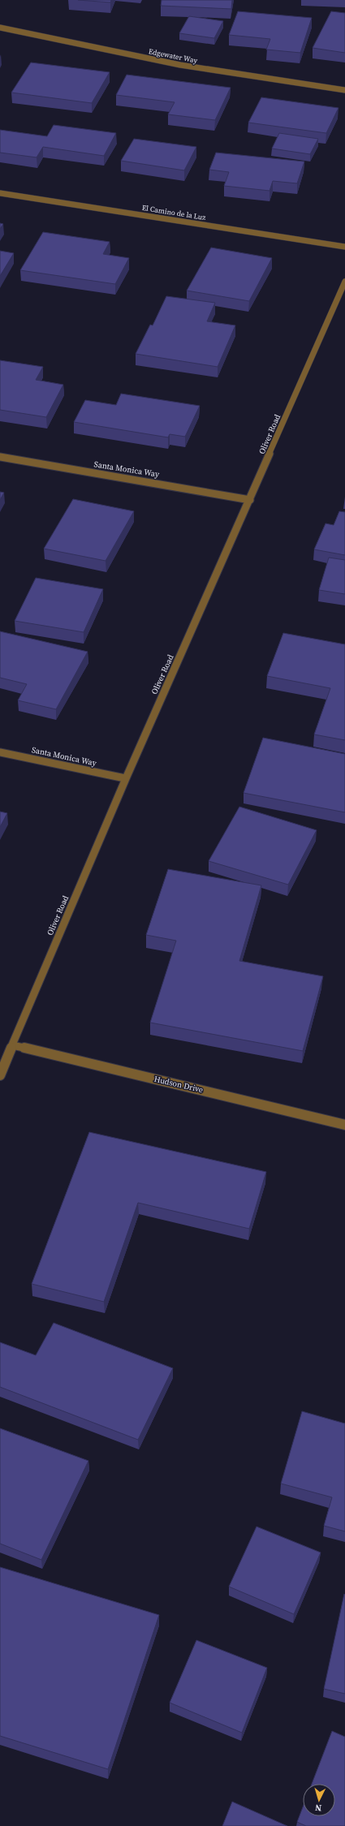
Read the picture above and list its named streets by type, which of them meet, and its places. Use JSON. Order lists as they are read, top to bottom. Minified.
{"streets":{"street":["Edgewater Way","El Camino de la Luz","Oliver Road","Santa Monica Way","Hudson Drive"]},"crossings":[["Oliver Road","Santa Monica Way"],["Oliver Road","Hudson Drive"]],"north":"bottom"}
